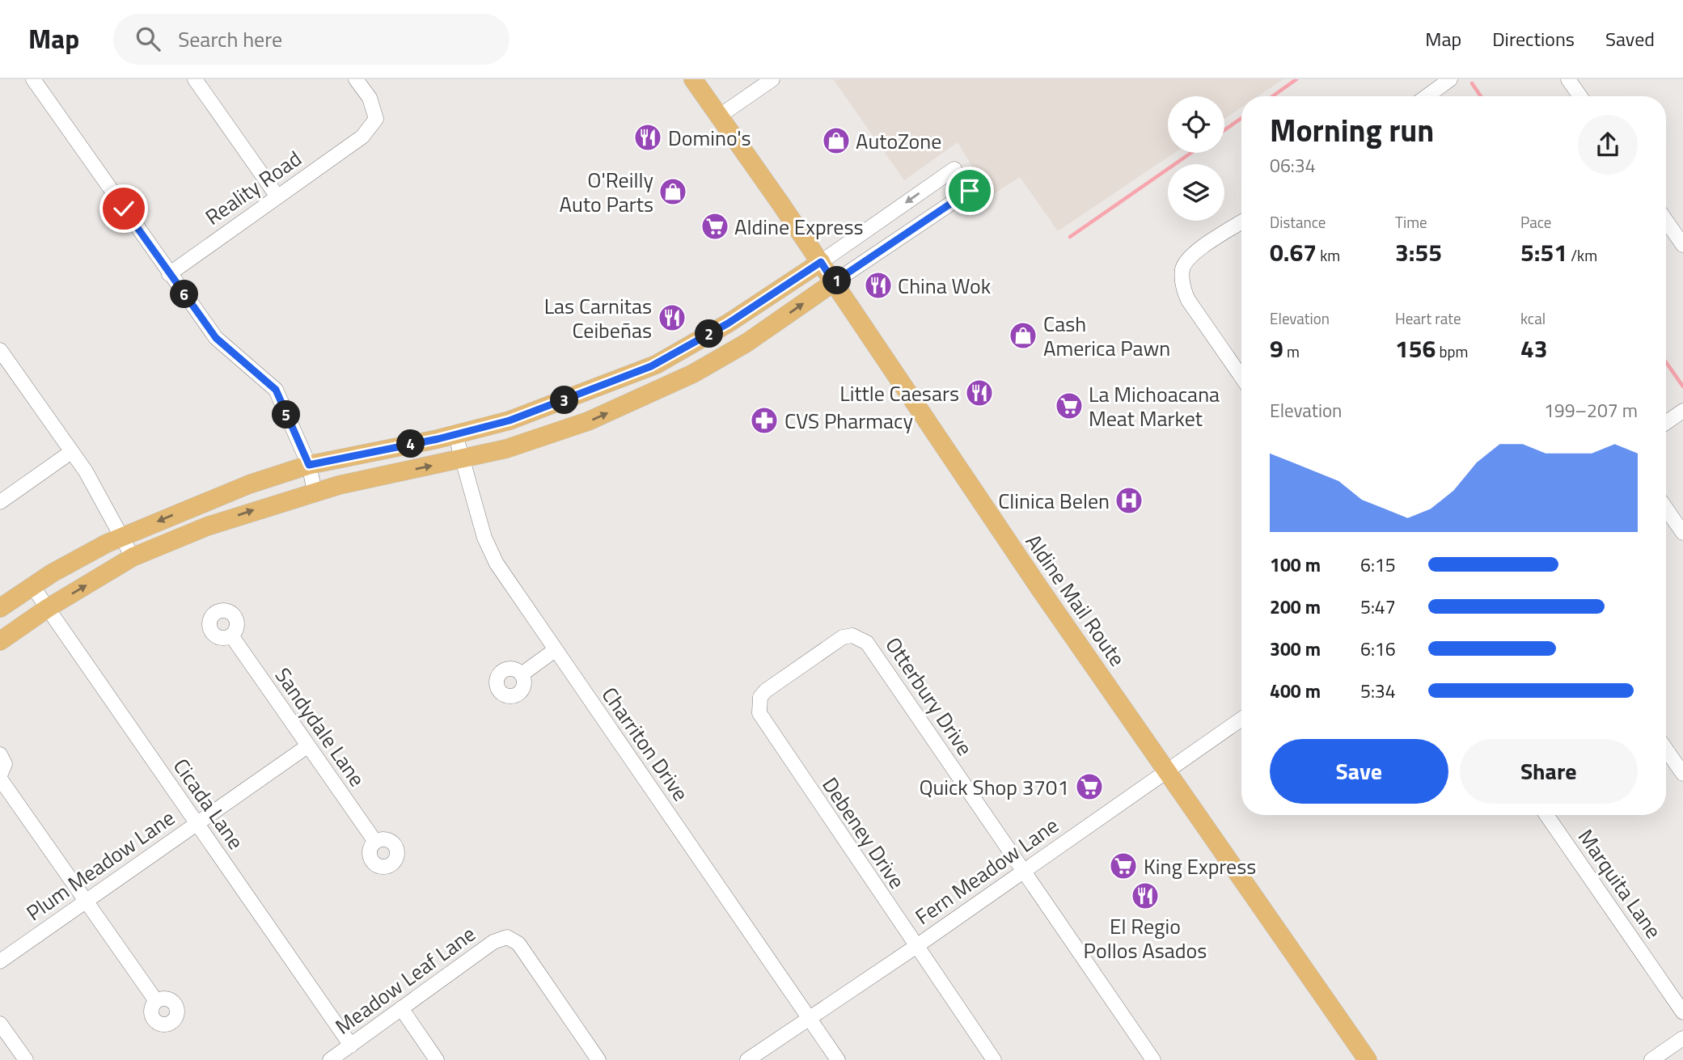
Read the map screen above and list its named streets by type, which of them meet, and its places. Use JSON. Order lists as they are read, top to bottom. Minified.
{"streets":{"main road":["Aldine Mail Route"],"street":["Reality Road","Otterbury Drive","Sandydale Lane","Charriton Drive","Cicada Lane","Debeney Drive","Plum Meadow Lane","Fern Meadow Lane","Marquita Lane","Meadow Leaf Lane"]},"crossings":[["Aldine Mail Route","Fern Meadow Lane"],["Otterbury Drive","Debeney Drive"],["Otterbury Drive","Fern Meadow Lane"],["Sandydale Lane","Plum Meadow Lane"],["Charriton Drive","Fern Meadow Lane"],["Cicada Lane","Plum Meadow Lane"],["Cicada Lane","Meadow Leaf Lane"],["Debeney Drive","Fern Meadow Lane"]],"places":{"restaurant":["Domino's","China Wok","Las Carnitas Ceibeñas","Little Caesars","El Regio Pollos Asados"],"shop":["AutoZone","O'Reilly Auto Parts","Cash America Pawn"],"supermarket":["Aldine Express","La Michoacana Meat Market","Quick Shop 3701","King Express"],"pharmacy":["CVS Pharmacy"],"hospital":["Clinica Belen"]},"page":{"header":"Map","search":"Search here","nav":["Map","Directions","Saved"],"heading":["Morning run","06:34"],"stats":[["Distance","0.67 km"],["Time","3:55"],["Pace","5:51 /km"],["Elevation","9 m"],["Heart rate","156 bpm"],["kcal","43"]],"pins":["1","6","2","3","5","4"],"chart":["Elevation","199–207 m"],"list":[{"name":"100 m","note":"6:15"},{"name":"200 m","note":"5:47"},{"name":"300 m","note":"6:16"},{"name":"400 m","note":"5:34"}],"buttons":["Save","Share"]}}
